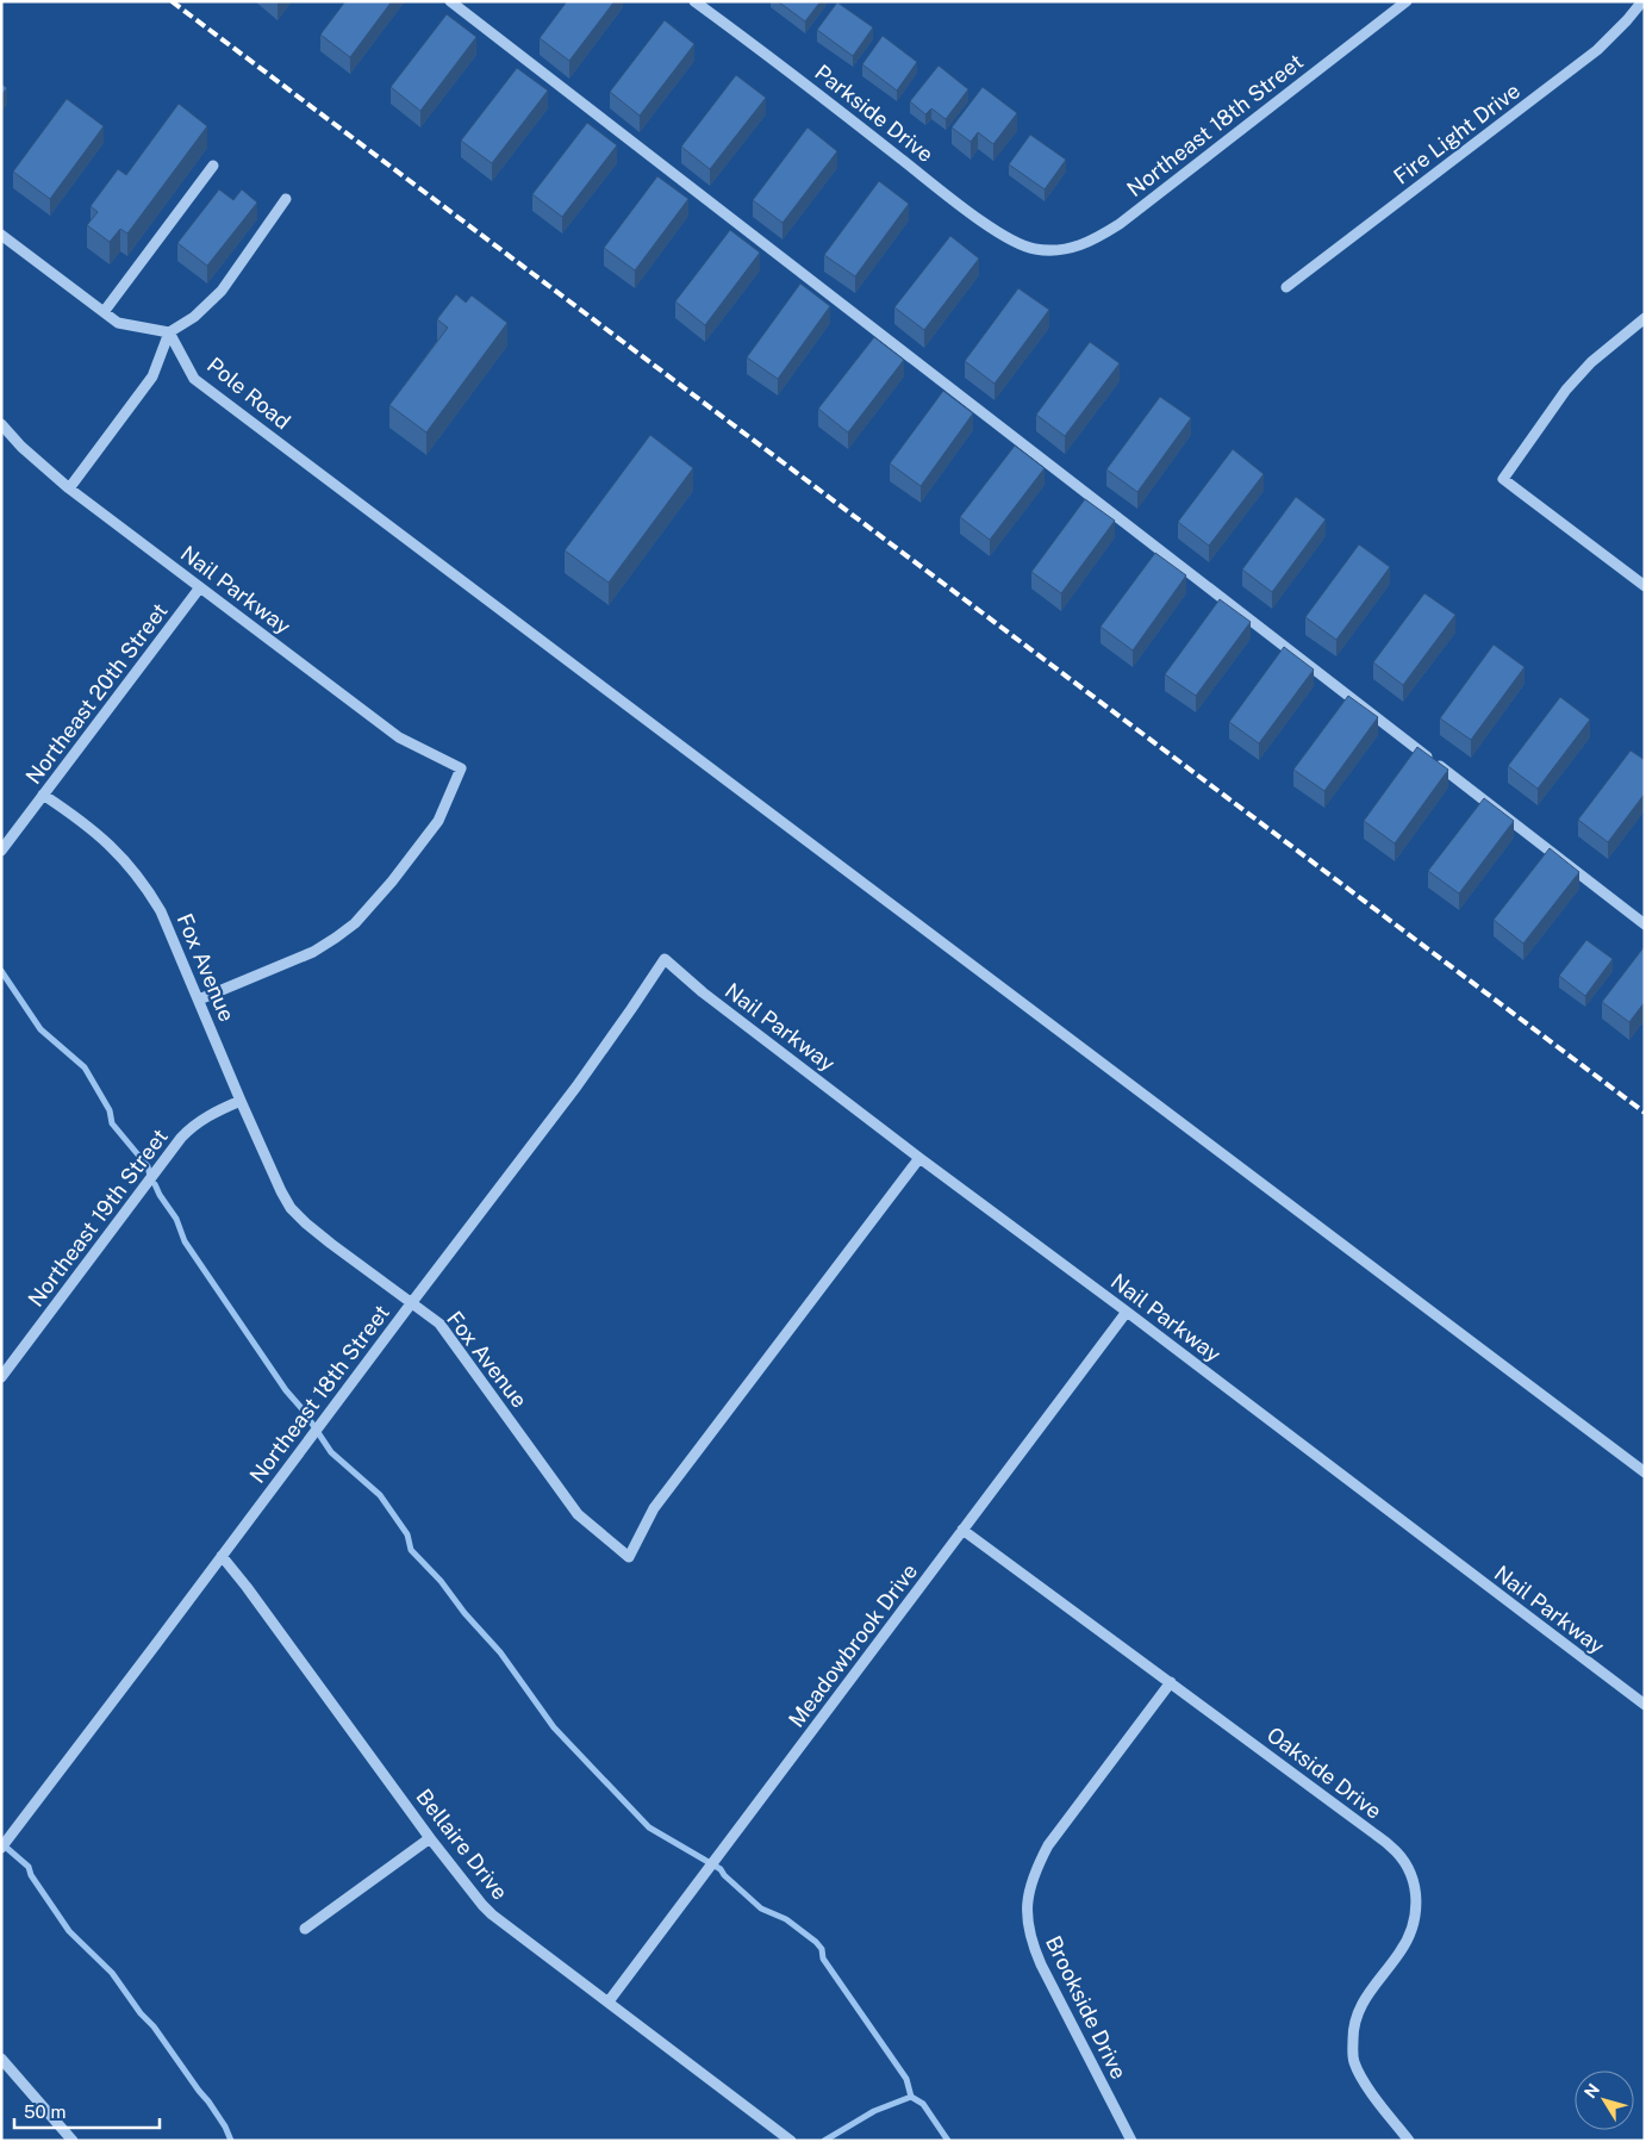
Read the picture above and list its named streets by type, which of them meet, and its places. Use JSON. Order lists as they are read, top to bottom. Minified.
{"streets":{"street":["Parkside Drive","Northeast 18th Street","Fire Light Drive","Pole Road","Nail Parkway","Northeast 20th Street","Fox Avenue","Northeast 19th Street","Meadowbrook Drive","Oakside Drive","Bellaire Drive","Brookside Drive"]},"crossings":[["Parkside Drive","Northeast 18th Street"],["Northeast 18th Street","Nail Parkway"],["Northeast 18th Street","Fox Avenue"],["Northeast 18th Street","Bellaire Drive"],["Nail Parkway","Northeast 20th Street"],["Nail Parkway","Fox Avenue"],["Nail Parkway","Meadowbrook Drive"],["Northeast 20th Street","Fox Avenue"],["Fox Avenue","Northeast 19th Street"],["Meadowbrook Drive","Oakside Drive"],["Meadowbrook Drive","Bellaire Drive"],["Oakside Drive","Brookside Drive"]],"scale_bar":"50 m","north":"top left"}
